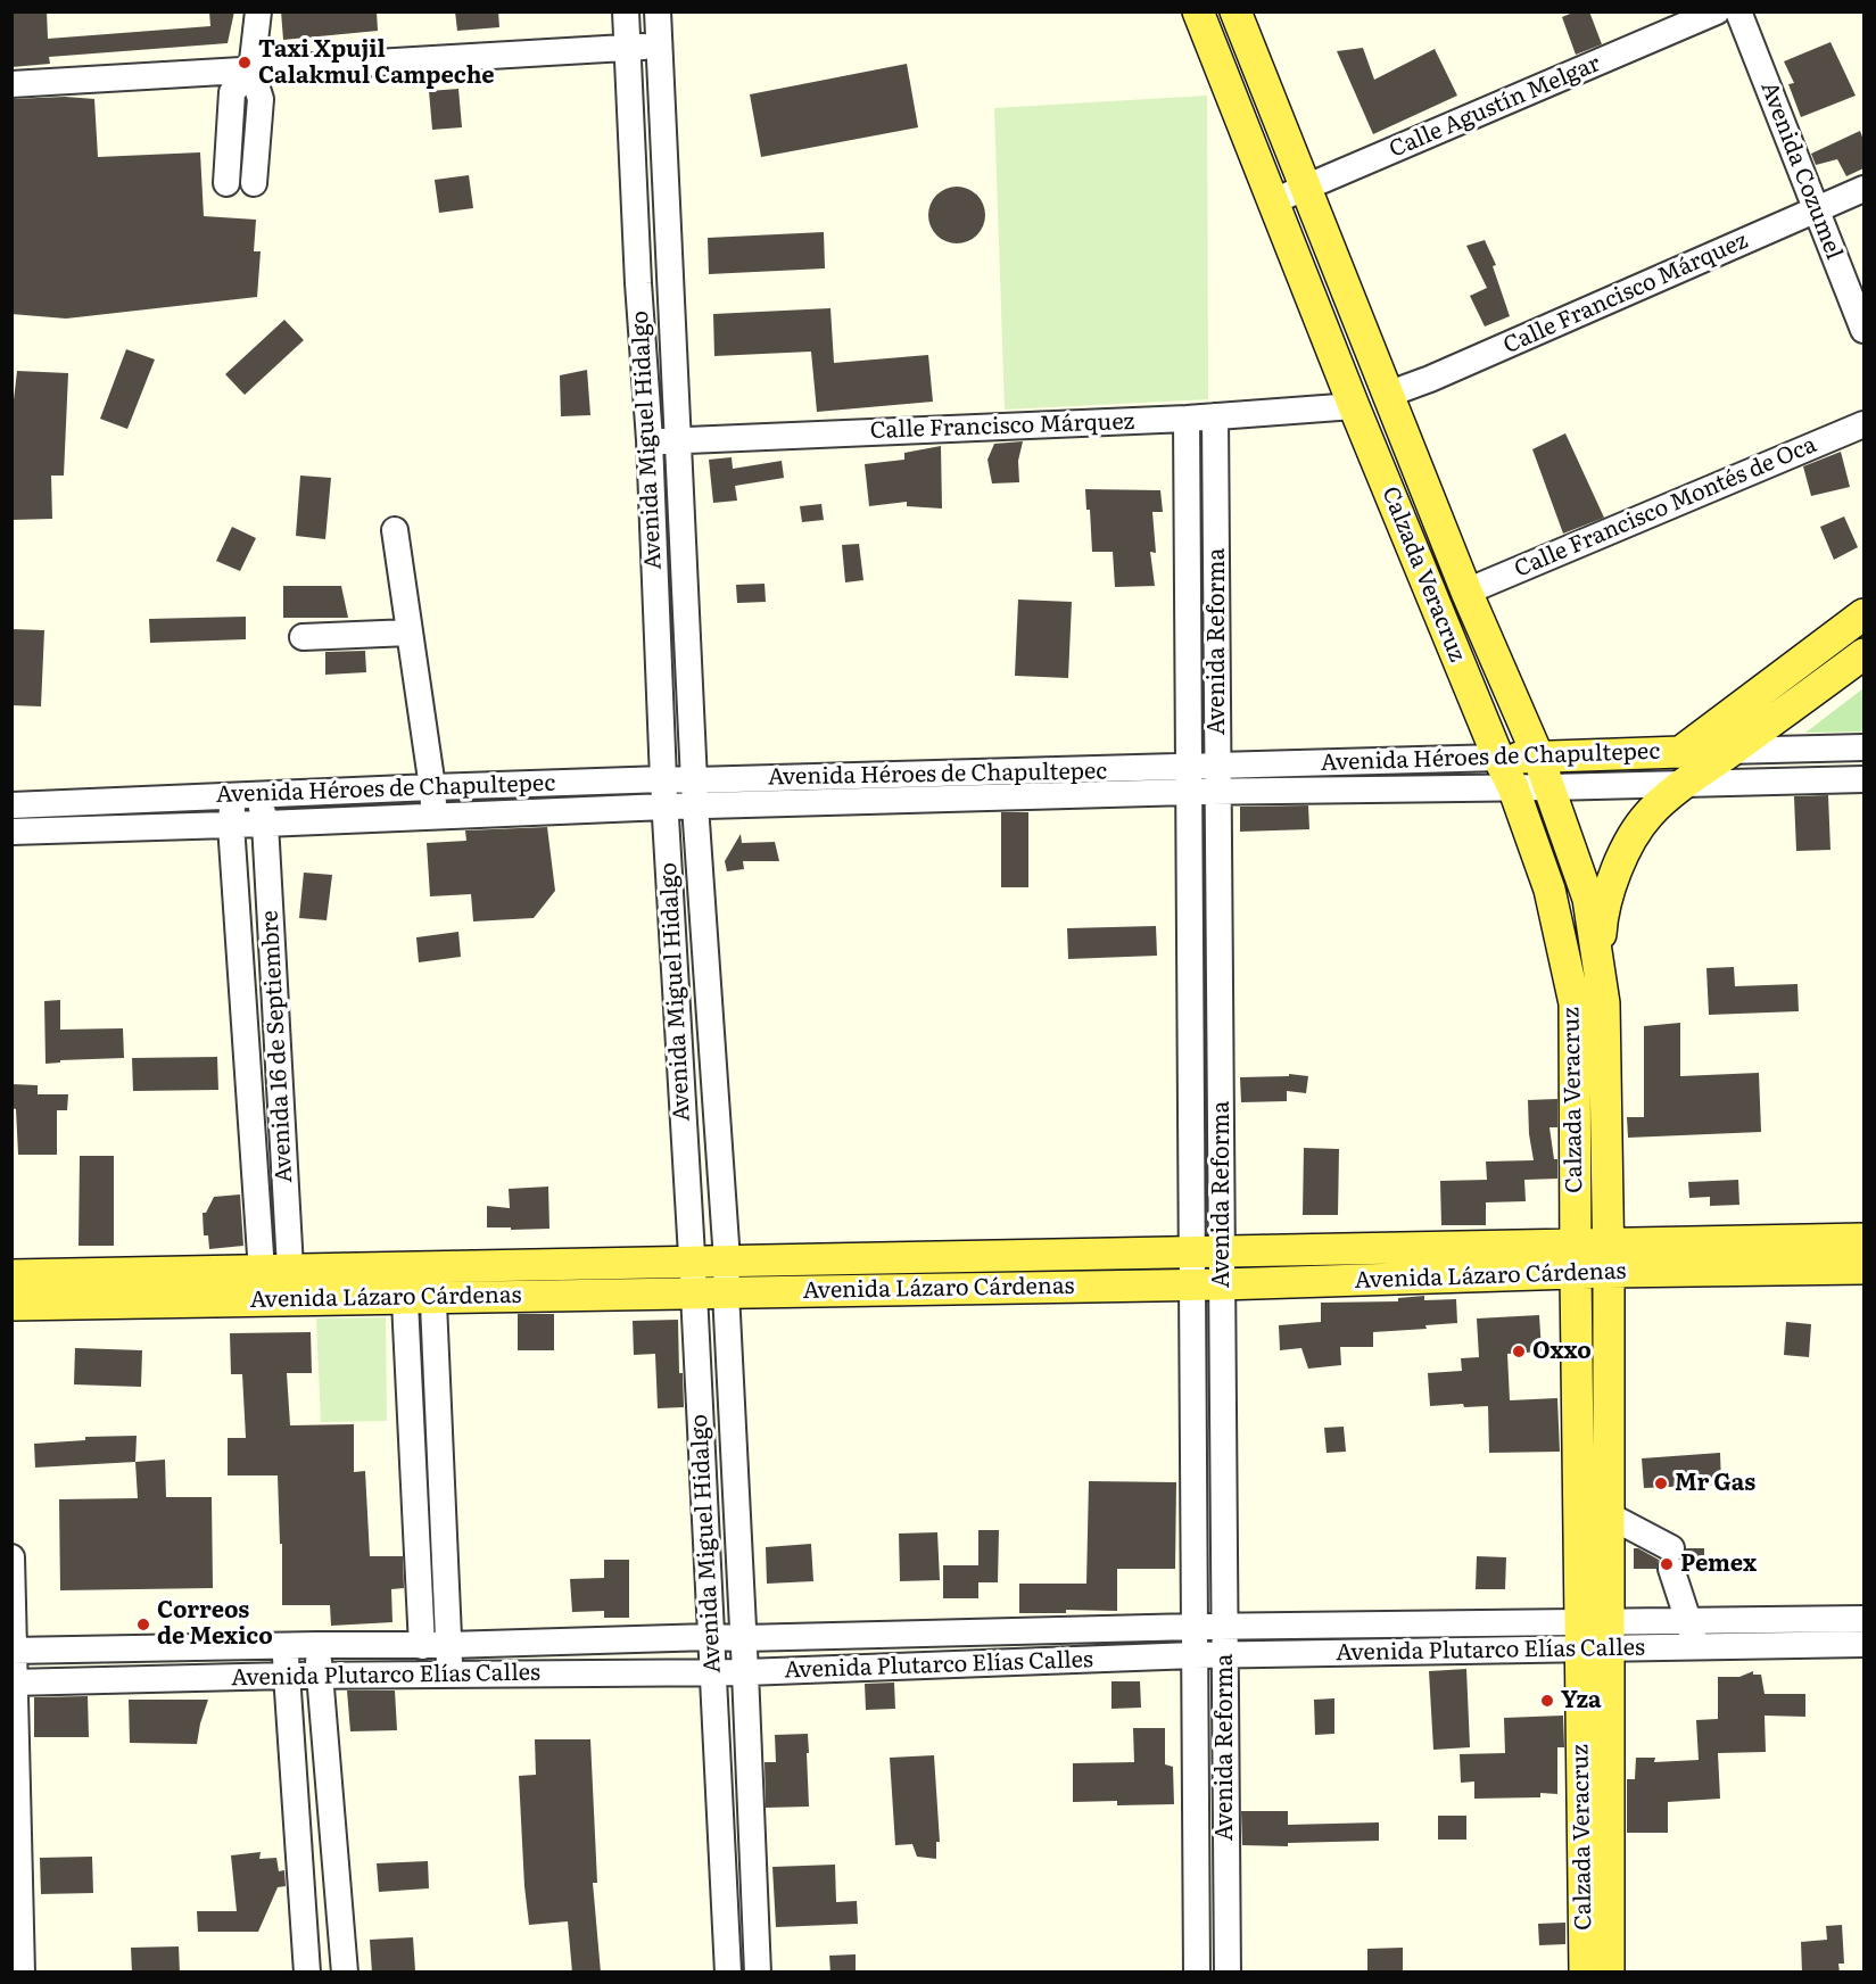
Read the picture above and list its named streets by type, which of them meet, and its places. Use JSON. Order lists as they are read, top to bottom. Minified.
{"streets":{"main road":["Calzada Veracruz","Avenida Héroes de Chapultepec","Avenida Lázaro Cárdenas"],"street":["Calle Agustín Melgar","Avenida Cozumel","Calle Francisco Márquez","Avenida Miguel Hidalgo","Calle Francisco Montés de Oca","Avenida Reforma","Avenida 16 de Septiembre","Avenida Plutarco Elías Calles"]},"crossings":[["Calle Agustín Melgar","Calzada Veracruz"],["Avenida Cozumel","Calle Francisco Márquez"],["Calle Francisco Márquez","Avenida Miguel Hidalgo"],["Calle Francisco Márquez","Calzada Veracruz"],["Calle Francisco Márquez","Avenida Reforma"],["Avenida Miguel Hidalgo","Avenida Héroes de Chapultepec"],["Avenida Miguel Hidalgo","Avenida Lázaro Cárdenas"],["Avenida Miguel Hidalgo","Avenida Plutarco Elías Calles"],["Calle Francisco Montés de Oca","Calzada Veracruz"],["Calzada Veracruz","Avenida Héroes de Chapultepec"],["Calzada Veracruz","Avenida Lázaro Cárdenas"],["Calzada Veracruz","Avenida Plutarco Elías Calles"],["Avenida Reforma","Avenida Héroes de Chapultepec"],["Avenida Reforma","Avenida Lázaro Cárdenas"],["Avenida Reforma","Avenida Plutarco Elías Calles"],["Avenida Héroes de Chapultepec","Avenida 16 de Septiembre"],["Avenida 16 de Septiembre","Avenida Lázaro Cárdenas"]],"places":["Taxi Xpujil Calakmul Campeche","Oxxo","Mr Gas","Pemex","Correos de Mexico","Yza"]}
